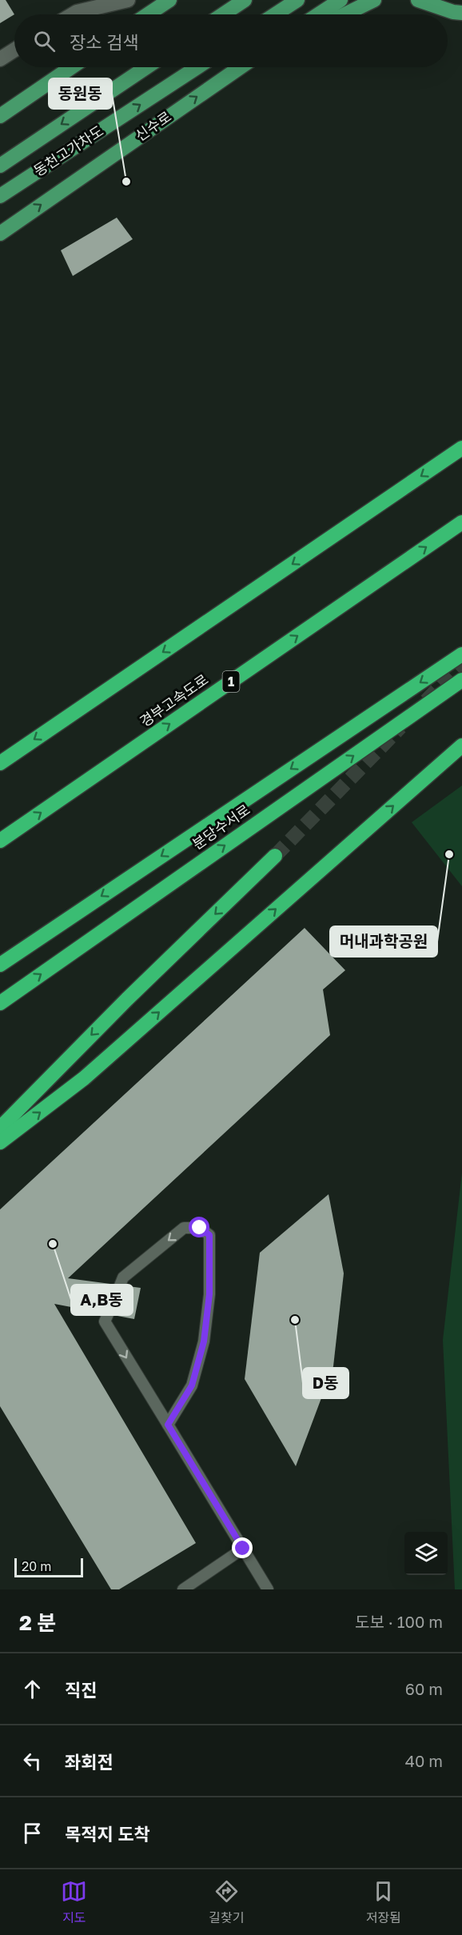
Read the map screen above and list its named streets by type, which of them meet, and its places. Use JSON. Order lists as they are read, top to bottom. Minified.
{"streets":{"highway":["1","경부고속도로","분당수서로"],"main road":["신수로","동천고가차도"]},"places":["동원동","머내과학공원","A,B동","D동"],"scale_bar":"20 m","page":{"search":"장소 검색","scale":"20 m","heading":["2 분","도보 · 100 m"],"list":[["직진","60 m"],["좌회전","40 m"],"목적지 도착"],"nav":["지도","길찾기","저장됨"]}}
